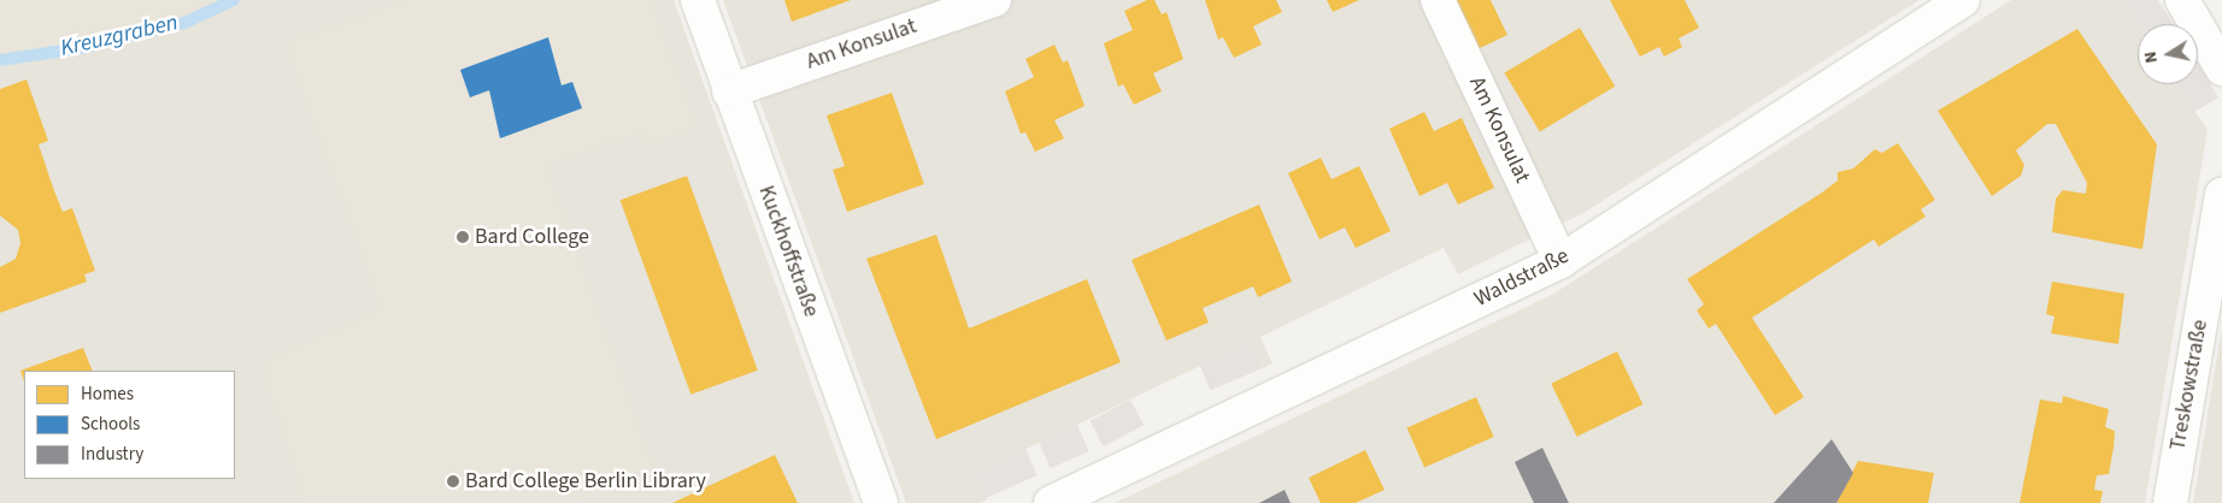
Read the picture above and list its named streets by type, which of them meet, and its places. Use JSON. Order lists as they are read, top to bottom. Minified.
{"streets":{"street":["Am Konsulat","Kuckhoffstraße","Waldstraße","Treskowstraße"]},"crossings":[["Am Konsulat","Kuckhoffstraße"],["Am Konsulat","Waldstraße"]],"water":["Kreuzgraben"],"places":["Bard College","Bard College Berlin Library"],"legend":["Homes","Schools","Industry"],"north":"left"}
